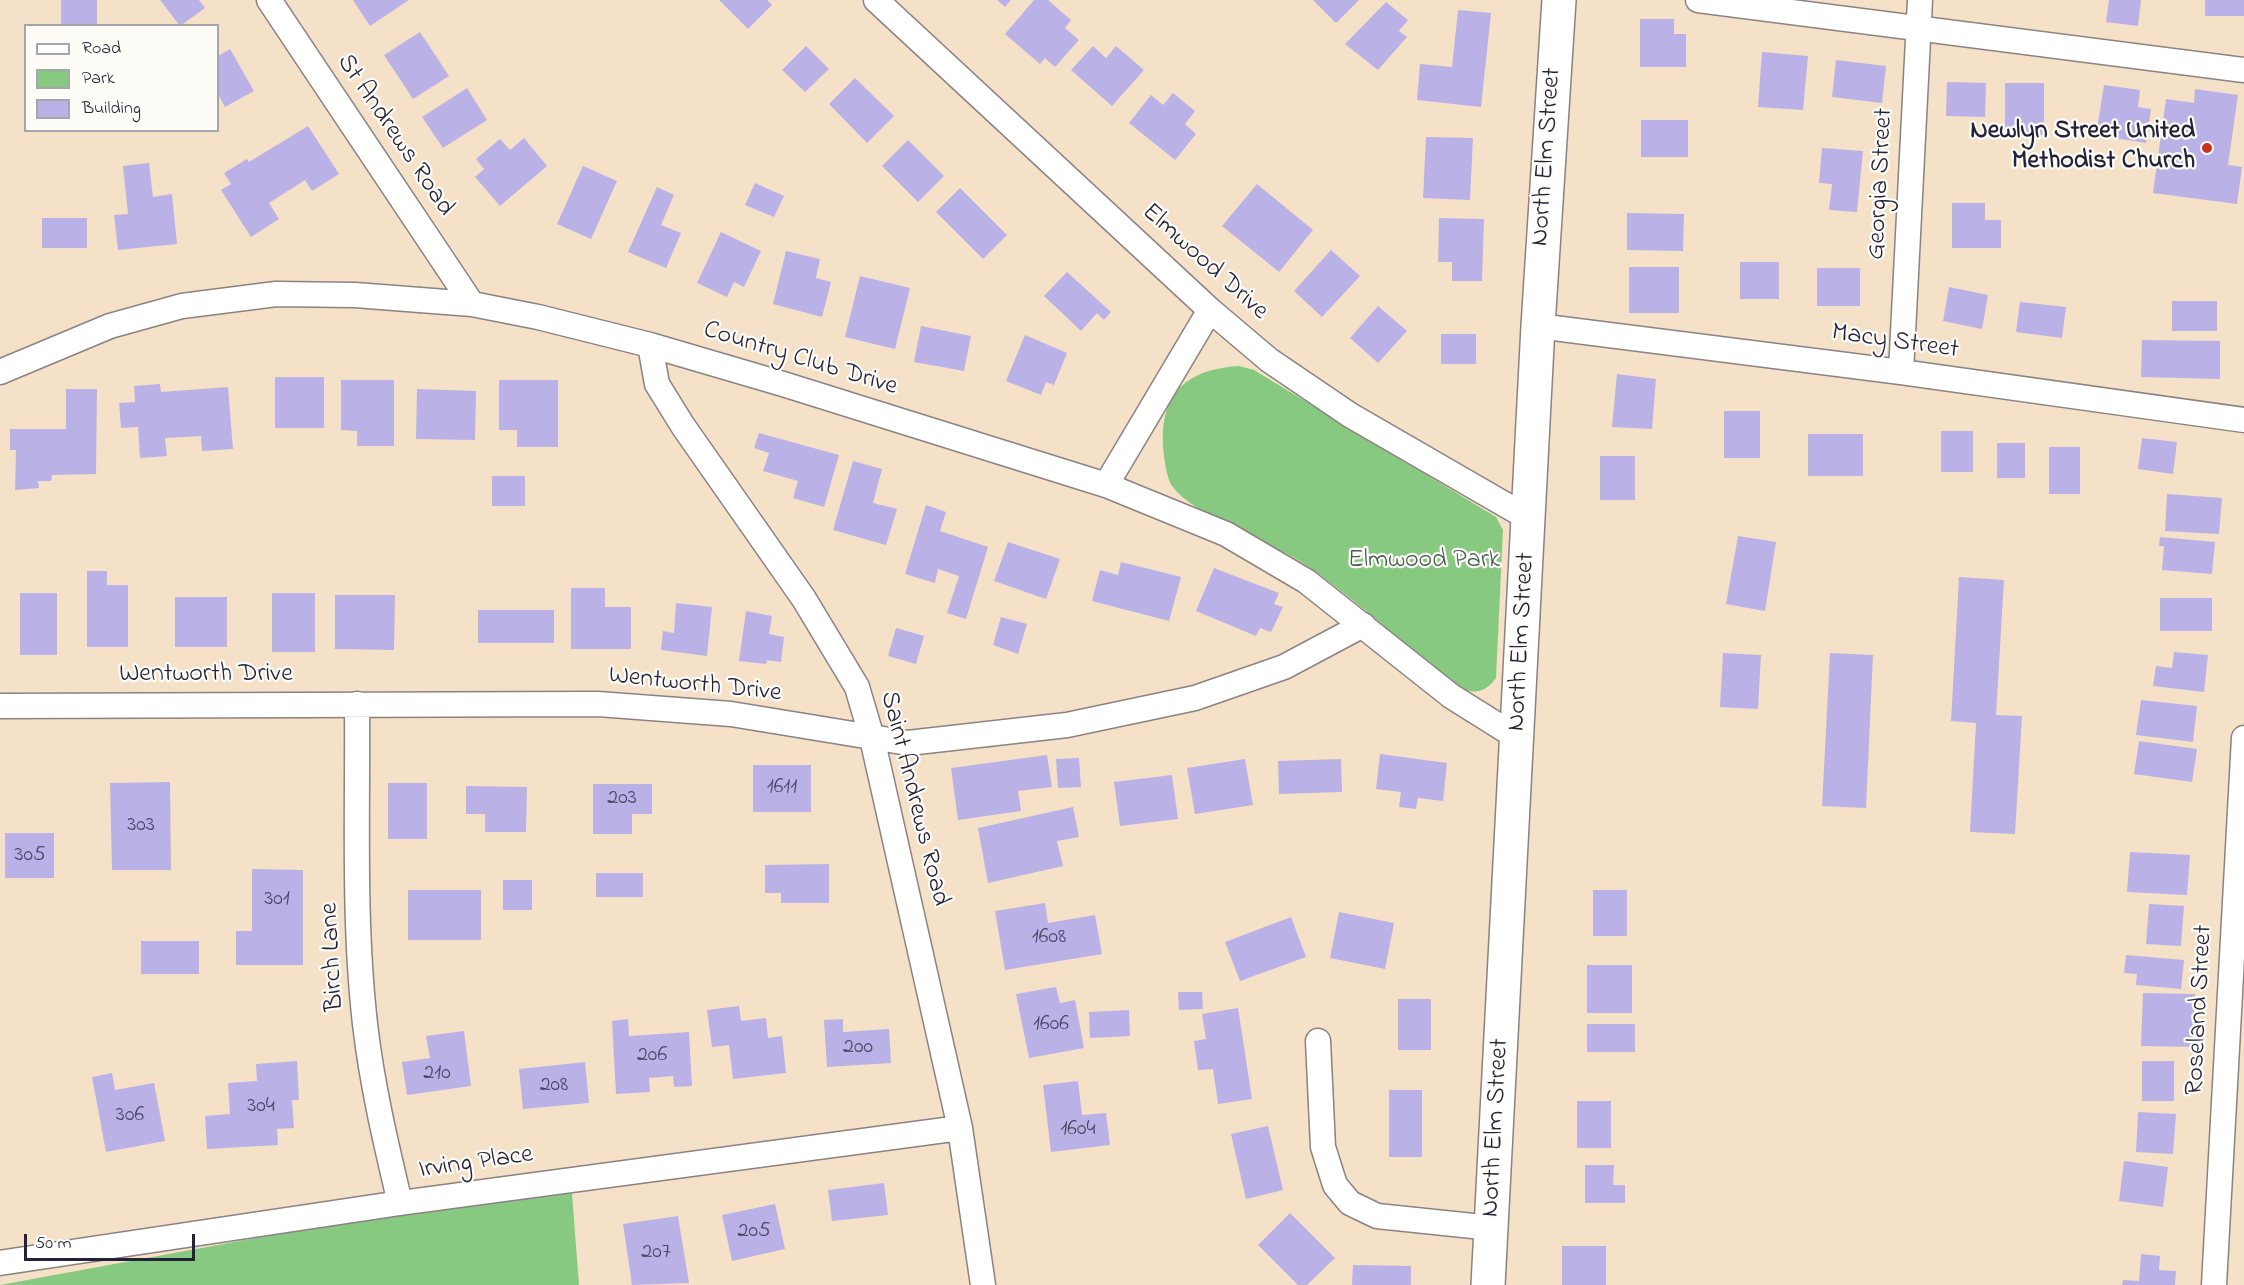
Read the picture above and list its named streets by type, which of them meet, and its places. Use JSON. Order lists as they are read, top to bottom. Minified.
{"streets":{"main road":["North Elm Street"],"street":["St Andrews Road","Georgia Street","Elmwood Drive","Macy Street","Country Club Drive","Wentworth Drive","Saint Andrews Road","Birch Lane","Roseland Street","Irving Place"]},"crossings":[["St Andrews Road","Country Club Drive"],["North Elm Street","Elmwood Drive"],["North Elm Street","Macy Street"],["North Elm Street","Country Club Drive"],["Georgia Street","Macy Street"],["Country Club Drive","Wentworth Drive"],["Country Club Drive","Saint Andrews Road"],["Wentworth Drive","Saint Andrews Road"],["Wentworth Drive","Birch Lane"],["Saint Andrews Road","Irving Place"],["Birch Lane","Irving Place"]],"parks":["Elmwood Park"],"places":["Newlyn Street United Methodist Church"],"house_numbers":["1611","203","303","305","301","1608","1606","200","206","210","208","304","306","1604","205","207"],"legend":["Road","Park","Building"],"scale_bar":"50 m"}
